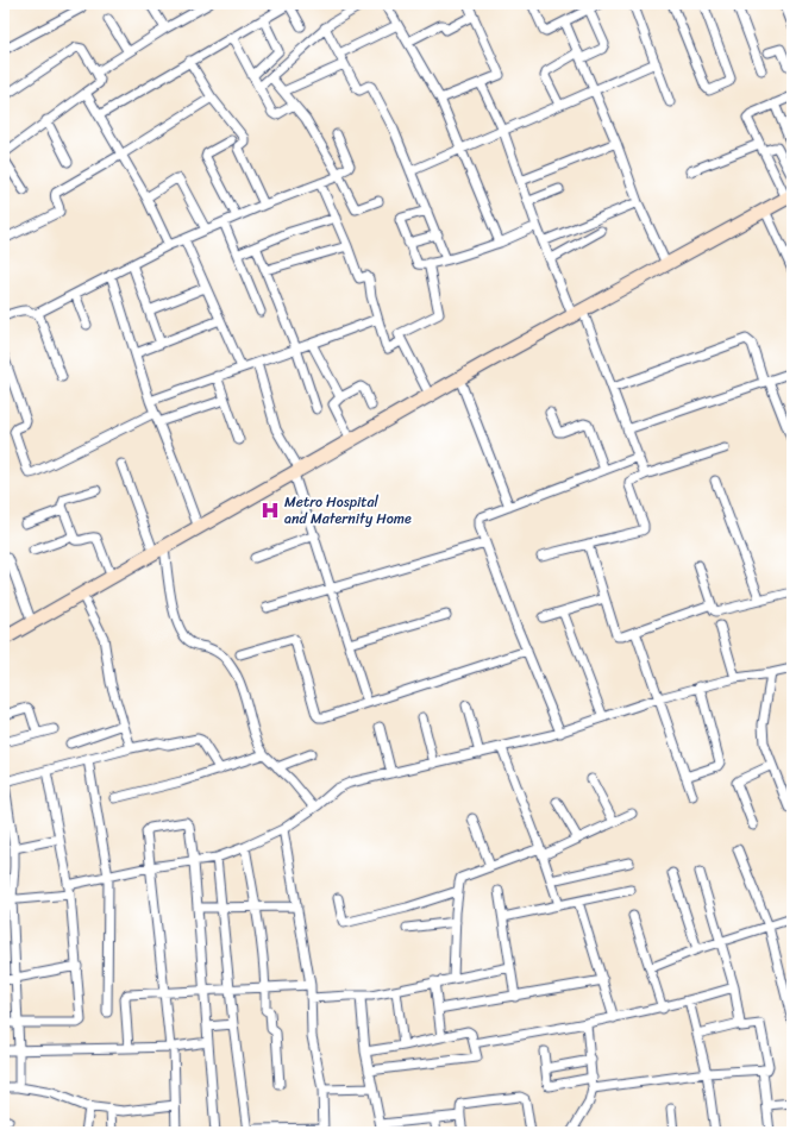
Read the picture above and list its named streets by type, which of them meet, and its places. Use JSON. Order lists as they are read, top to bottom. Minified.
{"places":{"hospital":["Metro Hospital and Maternity Home"]}}
